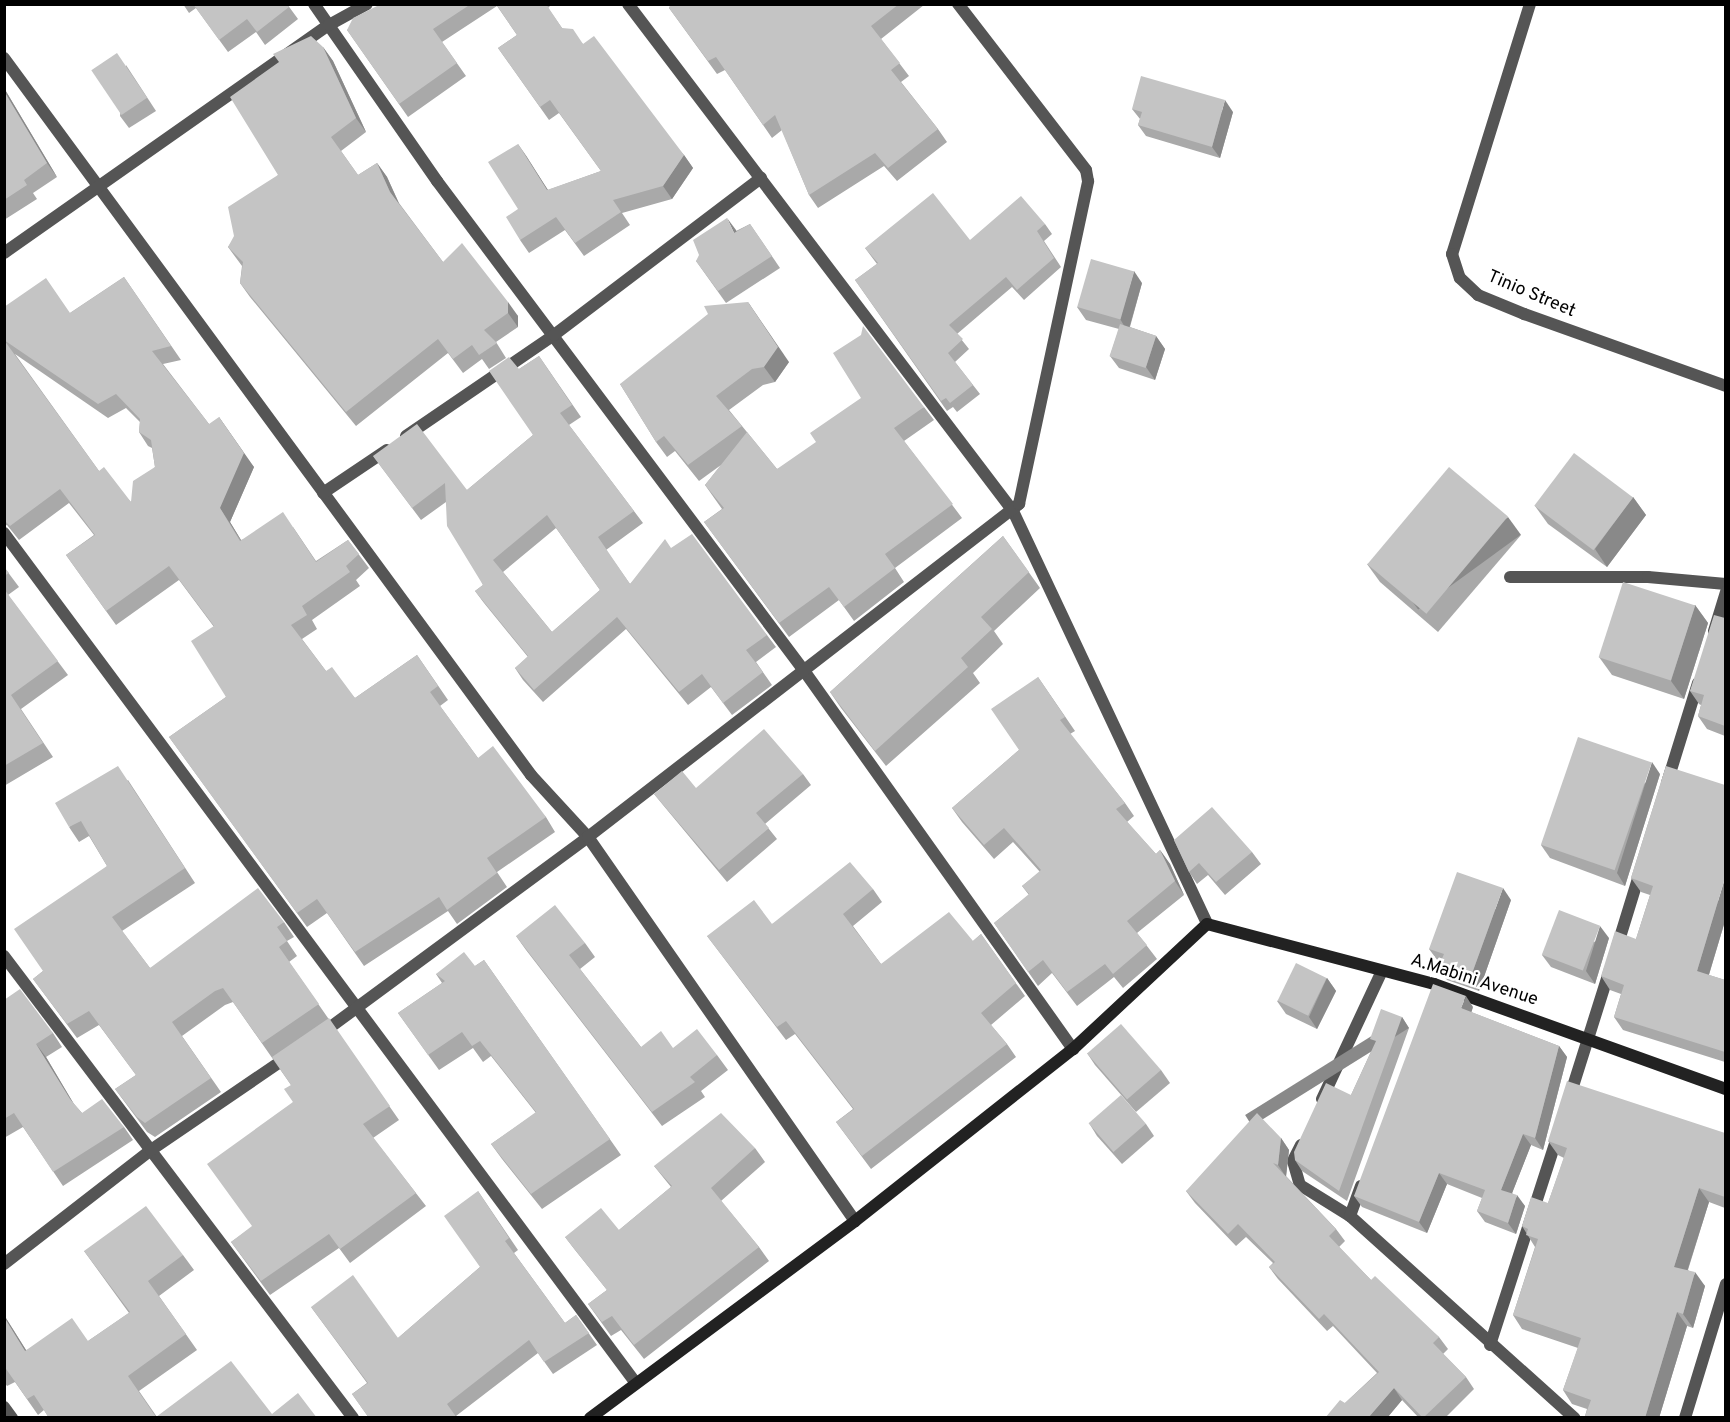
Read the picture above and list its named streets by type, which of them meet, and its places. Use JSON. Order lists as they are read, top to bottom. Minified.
{"streets":{"street":["Tinio Street","A.Mabini Avenue"]}}
